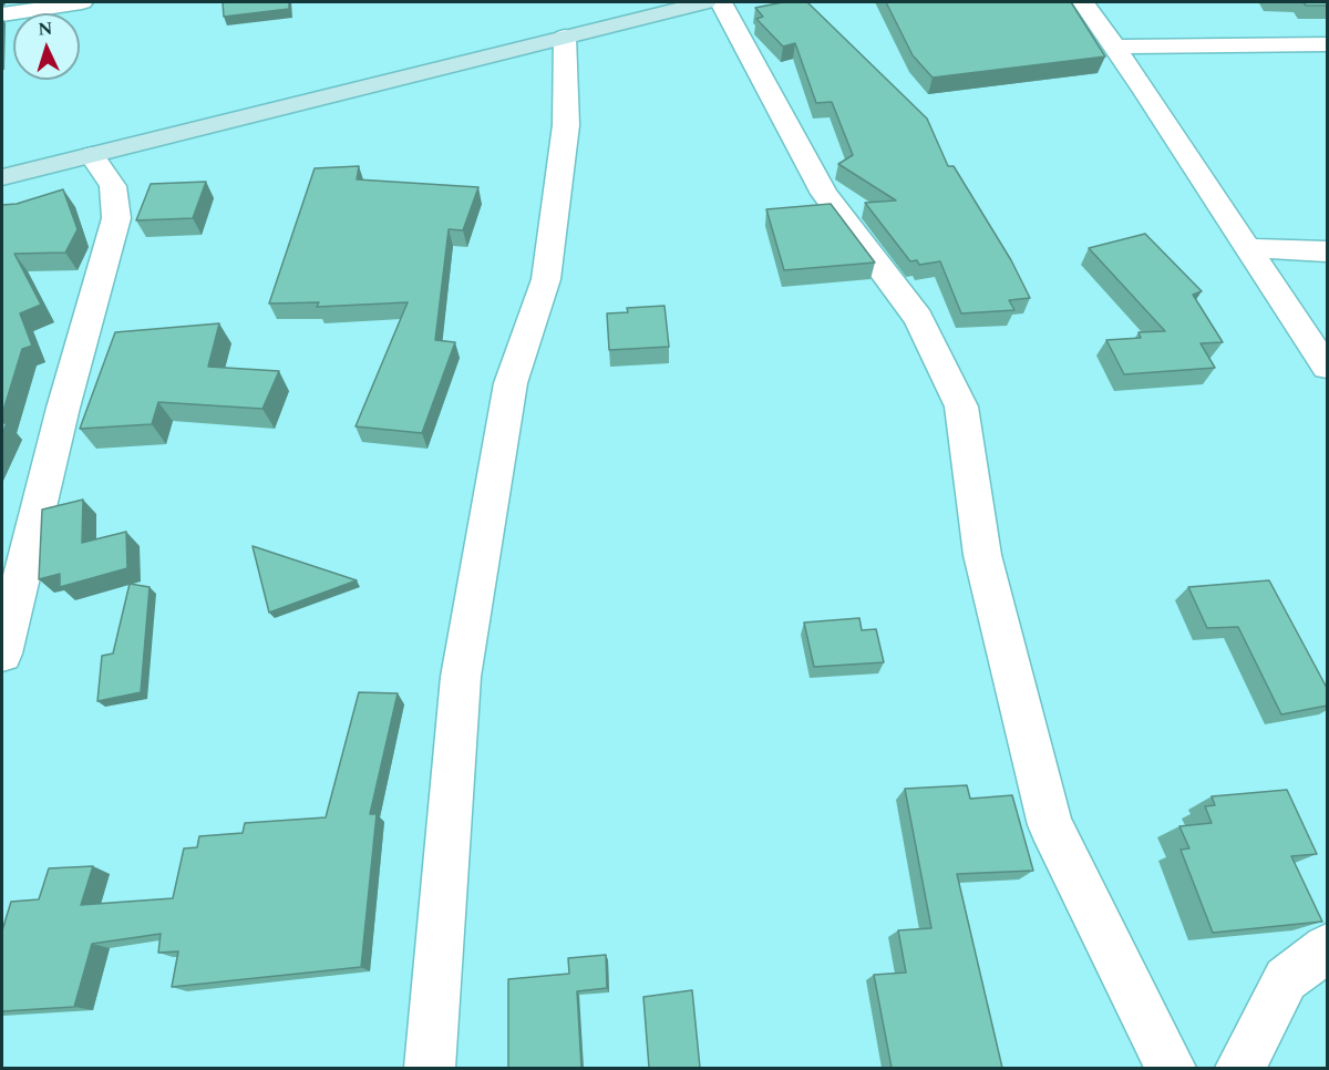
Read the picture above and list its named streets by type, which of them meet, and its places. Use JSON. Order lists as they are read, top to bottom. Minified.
{"north":"top"}
